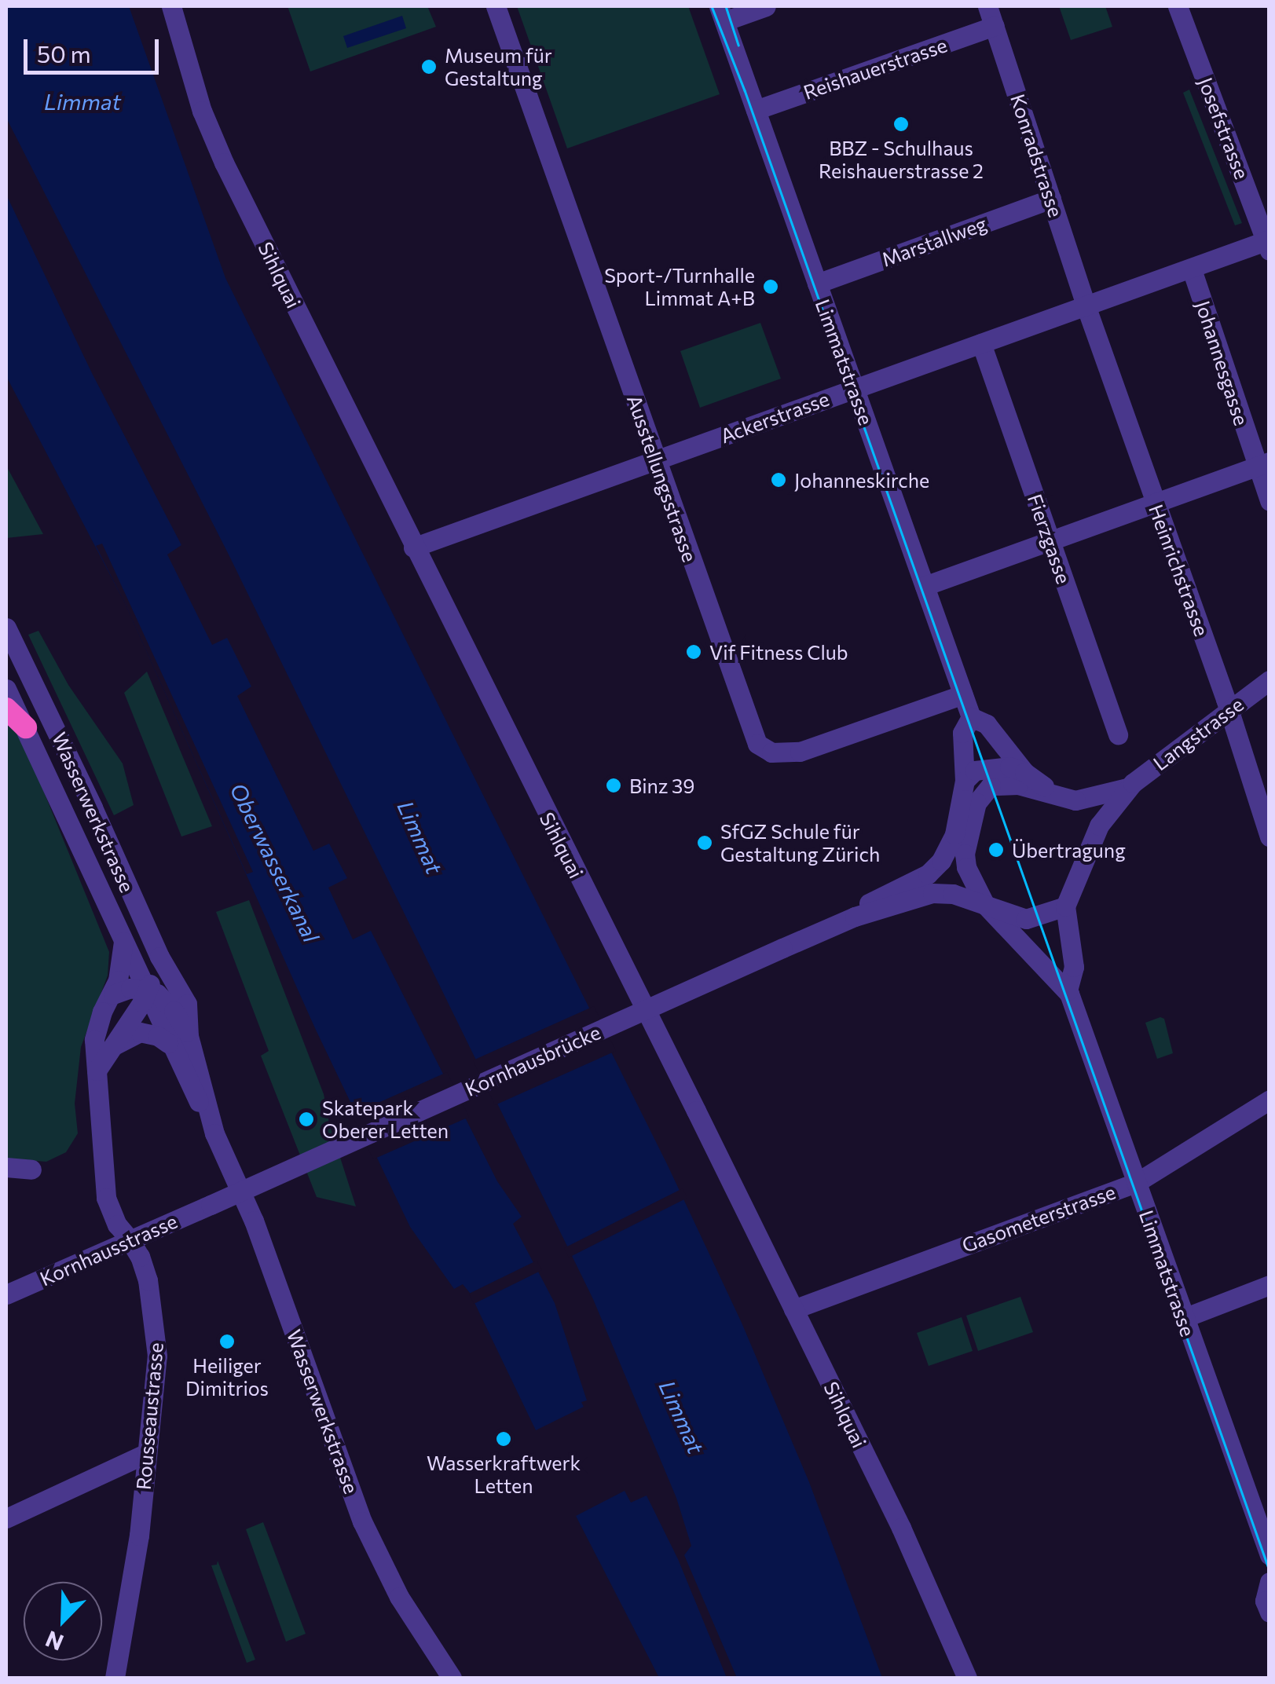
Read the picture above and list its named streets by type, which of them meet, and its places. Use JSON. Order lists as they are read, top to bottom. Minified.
{"streets":{"street":["Reishauerstrasse","Josefstrasse","Konradstrasse","Marstallweg","Sihlquai","Limmatstrasse","Johannesgasse","Ackerstrasse","Ausstellungsstrasse","Fierzgasse","Heinrichstrasse","Langstrasse","Wasserwerkstrasse","Kornhausbrücke","Gasometerstrasse","Kornhausstrasse","Rousseaustrasse"]},"crossings":[["Reishauerstrasse","Konradstrasse"],["Reishauerstrasse","Limmatstrasse"],["Josefstrasse","Ackerstrasse"],["Konradstrasse","Marstallweg"],["Konradstrasse","Ackerstrasse"],["Konradstrasse","Heinrichstrasse"],["Marstallweg","Limmatstrasse"],["Sihlquai","Ackerstrasse"],["Sihlquai","Gasometerstrasse"],["Limmatstrasse","Ackerstrasse"],["Limmatstrasse","Ausstellungsstrasse"],["Limmatstrasse","Gasometerstrasse"],["Johannesgasse","Ackerstrasse"],["Ackerstrasse","Ausstellungsstrasse"],["Ackerstrasse","Fierzgasse"],["Ackerstrasse","Heinrichstrasse"],["Heinrichstrasse","Langstrasse"],["Wasserwerkstrasse","Rousseaustrasse"],["Kornhausbrücke","Kornhausstrasse"],["Kornhausstrasse","Rousseaustrasse"]],"water":["Limmat","Oberwasserkanal"],"places":["Museum für Gestaltung","BBZ - Schulhaus Reishauerstrasse 2","Sport-/Turnhalle Limmat A+B","Johanneskirche","Vif Fitness Club","Binz 39","SfGZ Schule für Gestaltung Zürich","Übertragung","Skatepark Oberer Letten","Heiliger Dimitrios","Wasserkraftwerk Letten"],"scale_bar":"50 m","north":"bottom left"}
